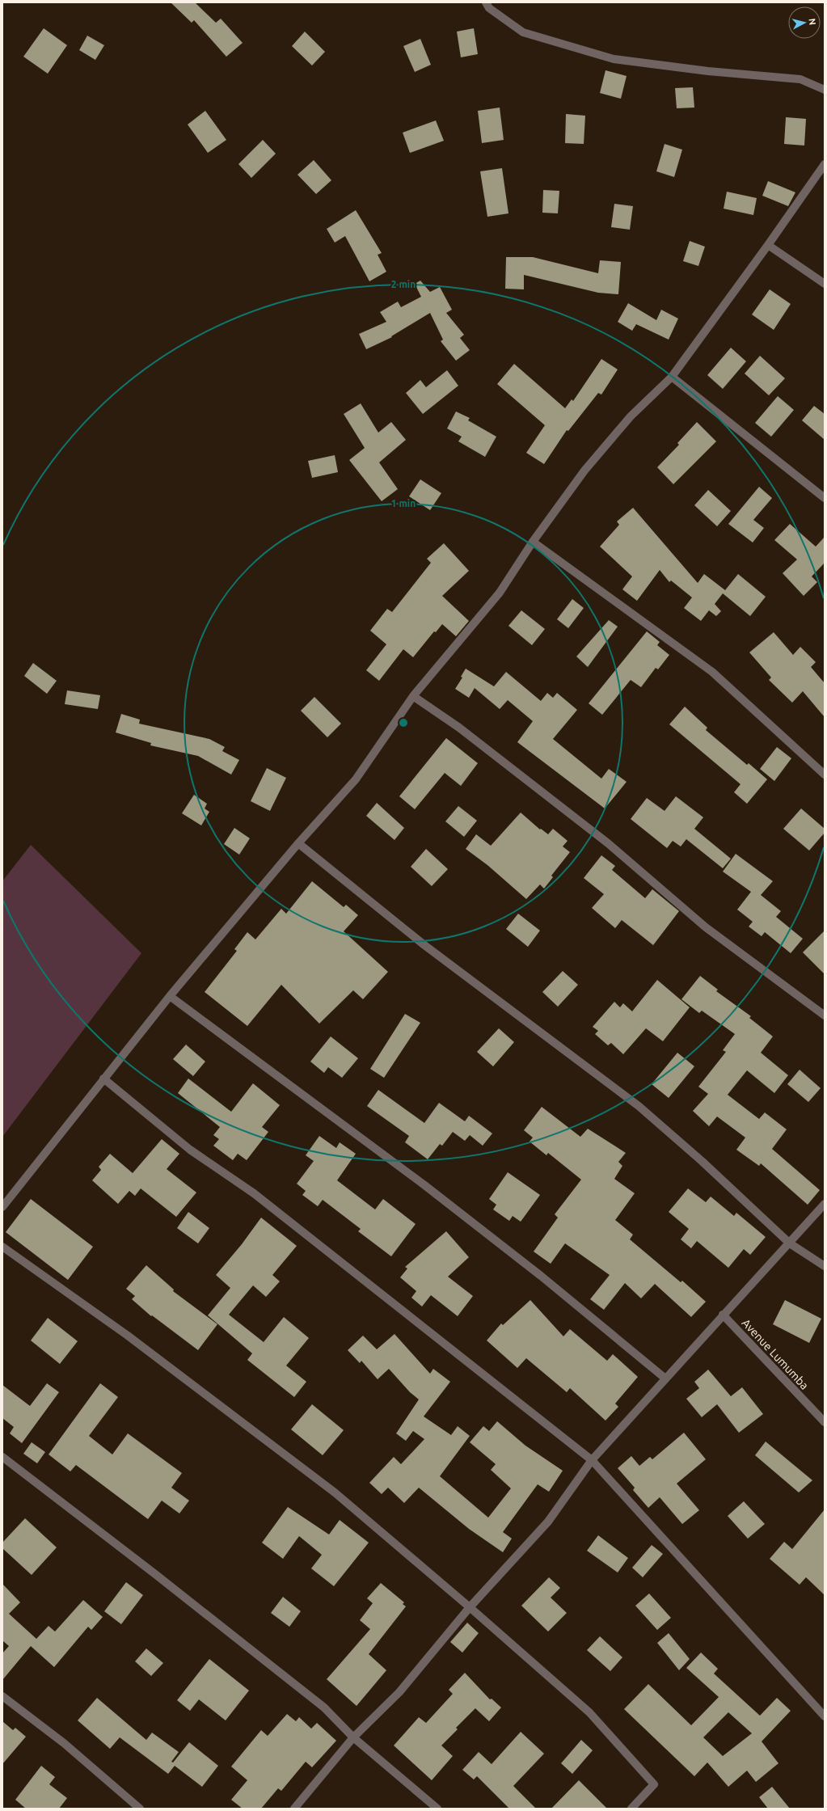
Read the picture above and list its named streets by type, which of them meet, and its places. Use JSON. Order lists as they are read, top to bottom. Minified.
{"streets":{"street":["Avenue Lumumba"]},"north":"right","rings":["2 min","1 min"]}
